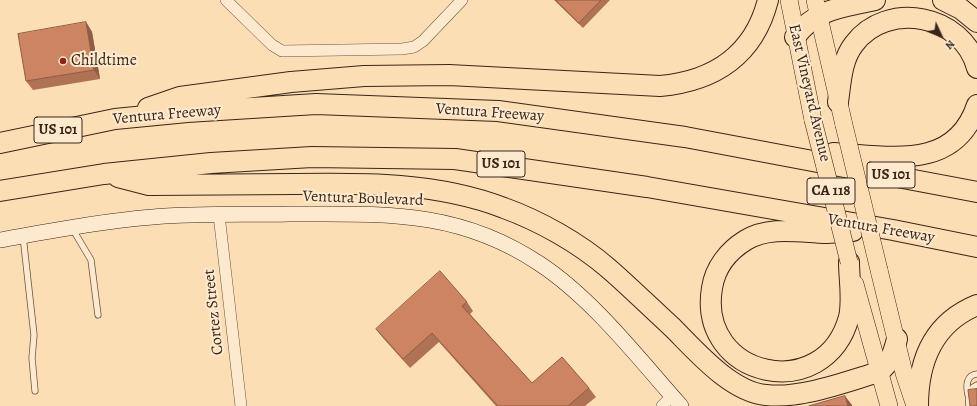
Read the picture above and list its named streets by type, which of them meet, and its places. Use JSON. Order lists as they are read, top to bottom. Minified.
{"streets":{"highway":["Ventura Freeway","US 101"],"main road":["East Vineyard Avenue","CA 118"],"street":["Ventura Boulevard","Cortez Street"]},"crossings":[["East Vineyard Avenue","CA 118"],["Ventura Boulevard","Cortez Street"]],"places":["Childtime"],"north":"bottom right"}
